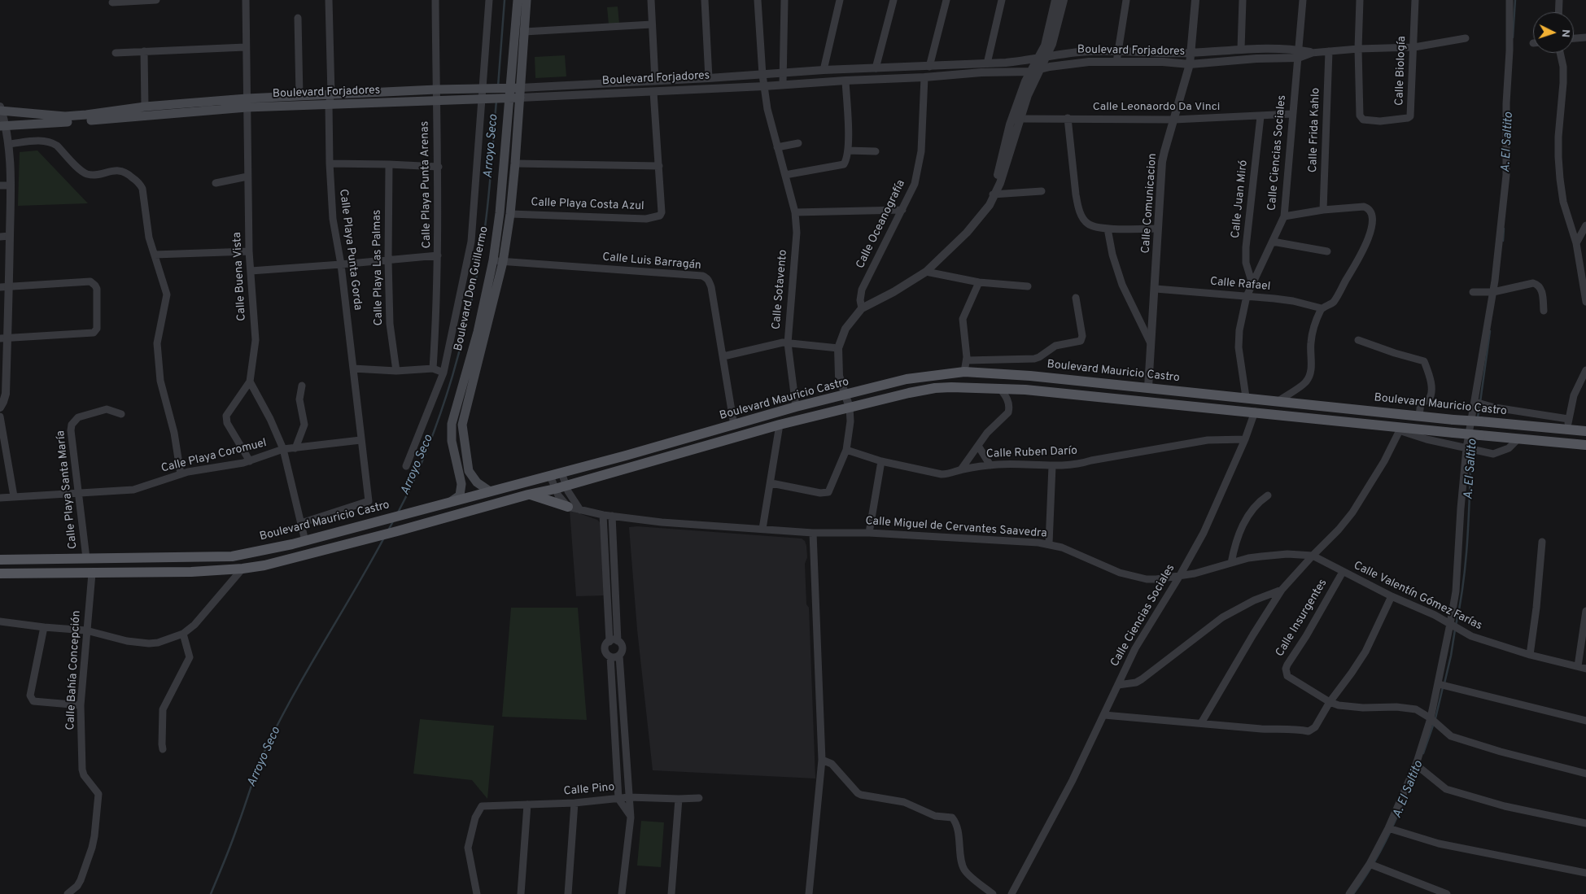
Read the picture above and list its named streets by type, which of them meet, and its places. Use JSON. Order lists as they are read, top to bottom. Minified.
{"streets":{"main road":["Boulevard Forjadores","Boulevard Don Guillermo","Boulevard Mauricio Castro"],"street":["Calle Biología","Calle Leonaordo Da Vinci","Calle Frida Kahlo","Calle Ciencias Sociales","Calle Playa Punta Arenas","Calle Juan Miró","Calle Comunicacion","Calle Playa Costa Azul","Calle Oceanografía","Calle Playa Punta Gorda","Calle Luis Barragán","Calle Playa Las Palmas","Calle Buena Vista","Calle Rafael","Calle Sotavento","Calle Ruben Darío","Calle Playa Coromuel","Calle Playa Santa María","Calle Miguel de Cervantes Saavedra","Calle Valentín Gómez Farías","Calle Insurgentes","Calle Bahía Concepción","Calle Pino"]},"crossings":[["Boulevard Forjadores","Calle Biología"],["Boulevard Forjadores","Calle Frida Kahlo"],["Boulevard Forjadores","Calle Ciencias Sociales"],["Boulevard Forjadores","Calle Playa Punta Arenas"],["Boulevard Forjadores","Calle Comunicacion"],["Boulevard Forjadores","Calle Oceanografía"],["Boulevard Forjadores","Calle Playa Punta Gorda"],["Boulevard Forjadores","Calle Buena Vista"],["Boulevard Forjadores","Boulevard Don Guillermo"],["Boulevard Forjadores","Calle Sotavento"],["Calle Leonaordo Da Vinci","Calle Ciencias Sociales"],["Calle Leonaordo Da Vinci","Calle Juan Miró"],["Calle Leonaordo Da Vinci","Calle Comunicacion"],["Calle Ciencias Sociales","Calle Juan Miró"],["Calle Ciencias Sociales","Calle Rafael"],["Calle Ciencias Sociales","Boulevard Mauricio Castro"],["Calle Ciencias Sociales","Calle Ruben Darío"],["Calle Ciencias Sociales","Calle Miguel de Cervantes Saavedra"],["Calle Comunicacion","Calle Rafael"],["Calle Comunicacion","Boulevard Mauricio Castro"],["Calle Playa Costa Azul","Boulevard Don Guillermo"],["Calle Playa Punta Gorda","Calle Playa Coromuel"],["Calle Luis Barragán","Boulevard Don Guillermo"],["Calle Luis Barragán","Boulevard Mauricio Castro"],["Boulevard Don Guillermo","Boulevard Mauricio Castro"],["Calle Sotavento","Boulevard Mauricio Castro"],["Boulevard Mauricio Castro","Calle Playa Santa María"],["Boulevard Mauricio Castro","Calle Bahía Concepción"],["Calle Playa Coromuel","Calle Playa Santa María"],["Calle Miguel de Cervantes Saavedra","Calle Valentín Gómez Farías"],["Calle Valentín Gómez Farías","Calle Insurgentes"]],"water":["A. El Saltito","Arroyo Seco"],"north":"right"}
